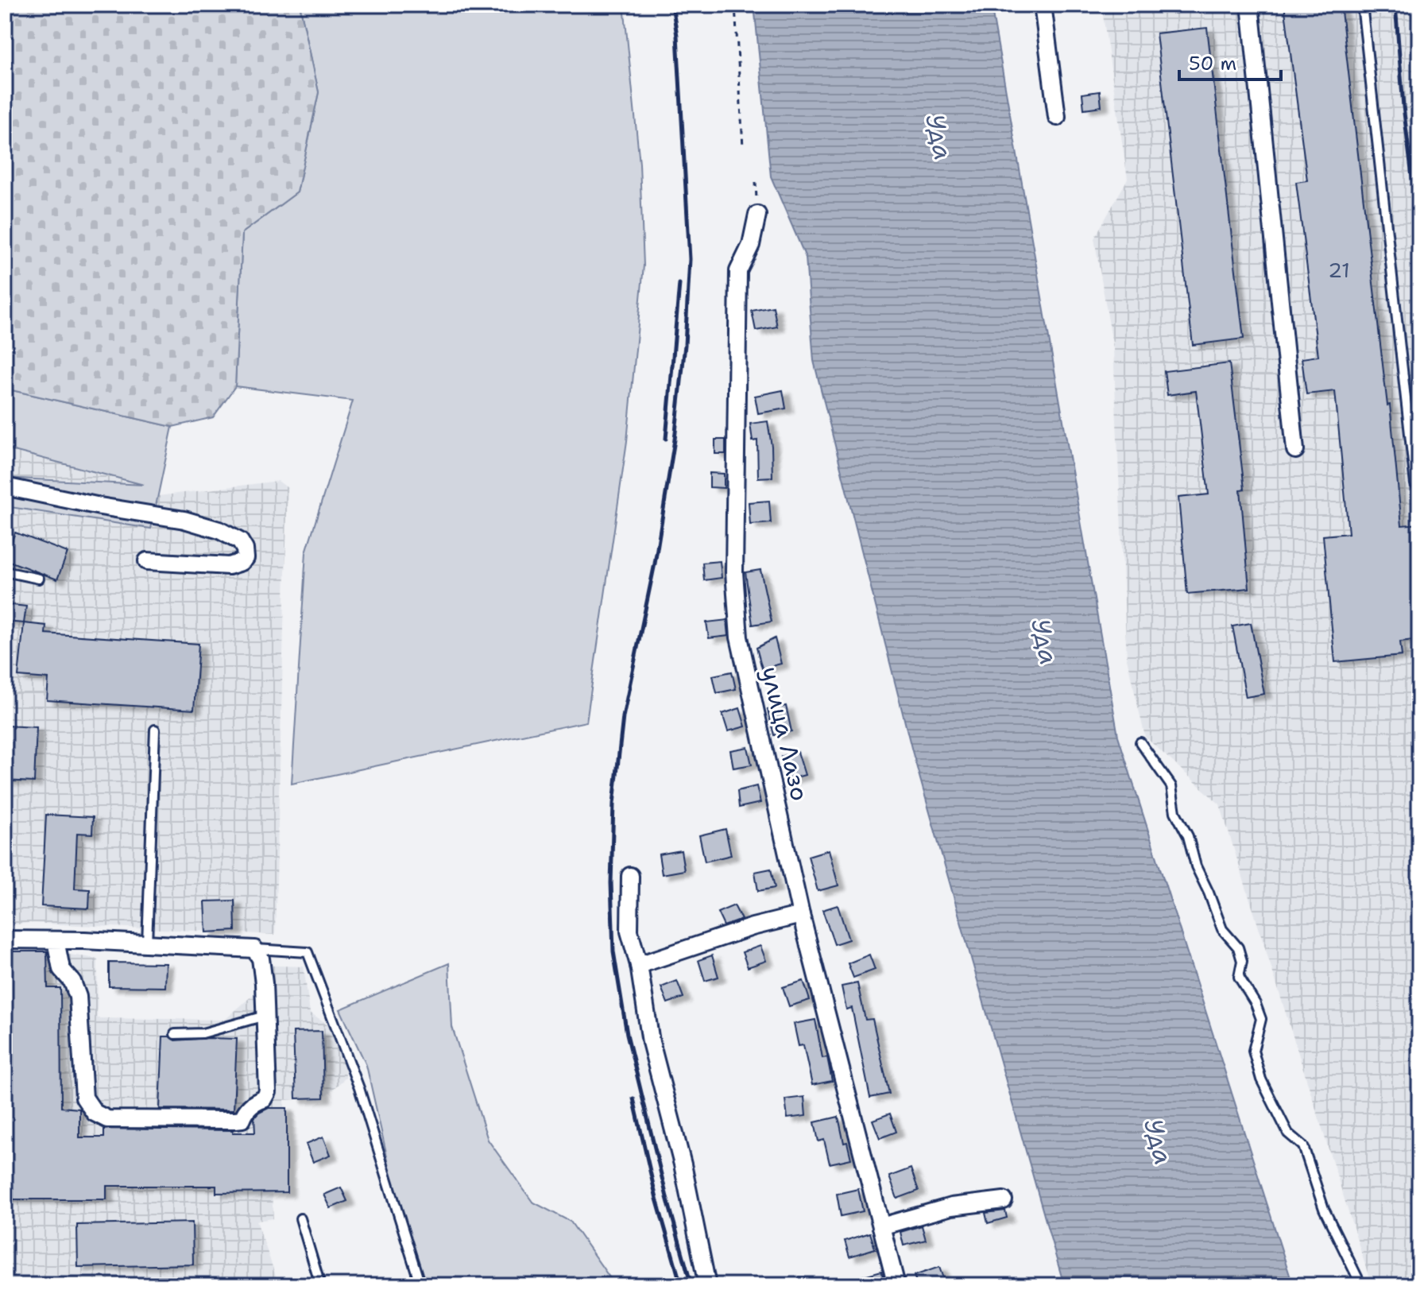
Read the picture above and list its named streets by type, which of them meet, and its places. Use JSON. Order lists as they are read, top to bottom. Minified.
{"streets":{"street":["улица Лазо"]},"water":["Уда"],"house_numbers":["21"],"scale_bar":"50 m"}
